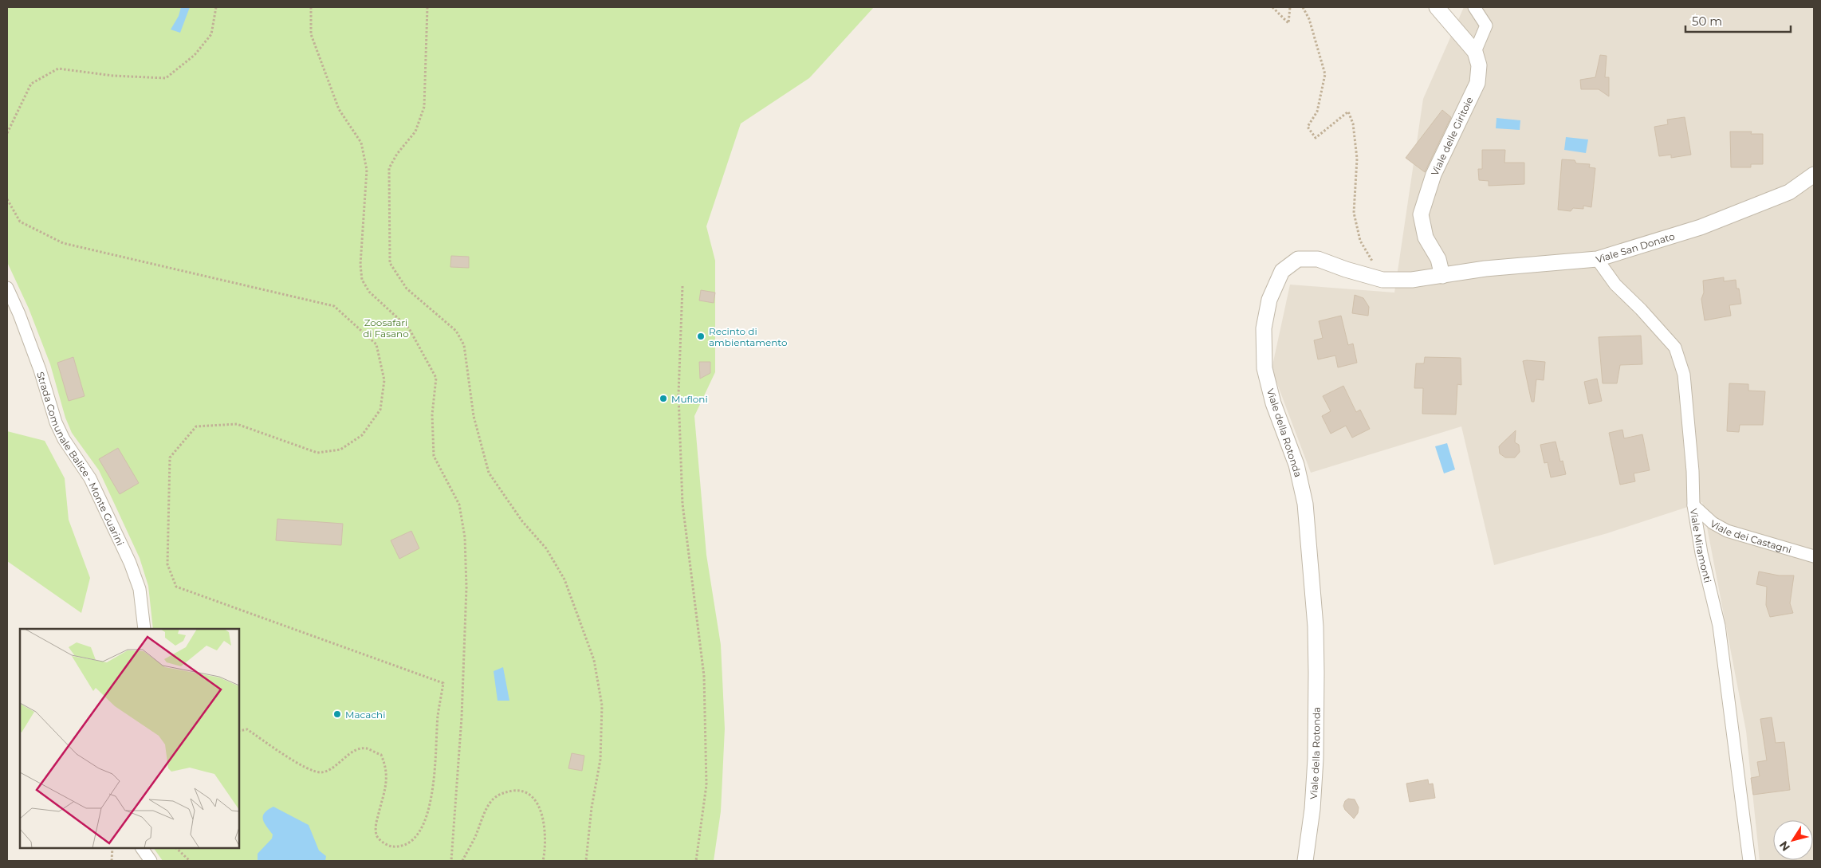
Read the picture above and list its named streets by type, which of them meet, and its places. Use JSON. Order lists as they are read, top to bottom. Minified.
{"streets":{"street":["Viale delle Giritoie","Viale San Donato","Viale della Rotonda","Strada Comunale Balice - Monte Guarini","Viale dei Castagni","Viale Miramonti"]},"crossings":[["Viale delle Giritoie","Viale San Donato"],["Viale delle Giritoie","Viale della Rotonda"],["Viale San Donato","Viale della Rotonda"],["Viale San Donato","Viale Miramonti"],["Viale dei Castagni","Viale Miramonti"]],"parks":["Zoosafari di Fasano"],"places":["Recinto di ambientamento","Mufloni","Macachi"],"scale_bar":"50 m","north":"bottom left"}
